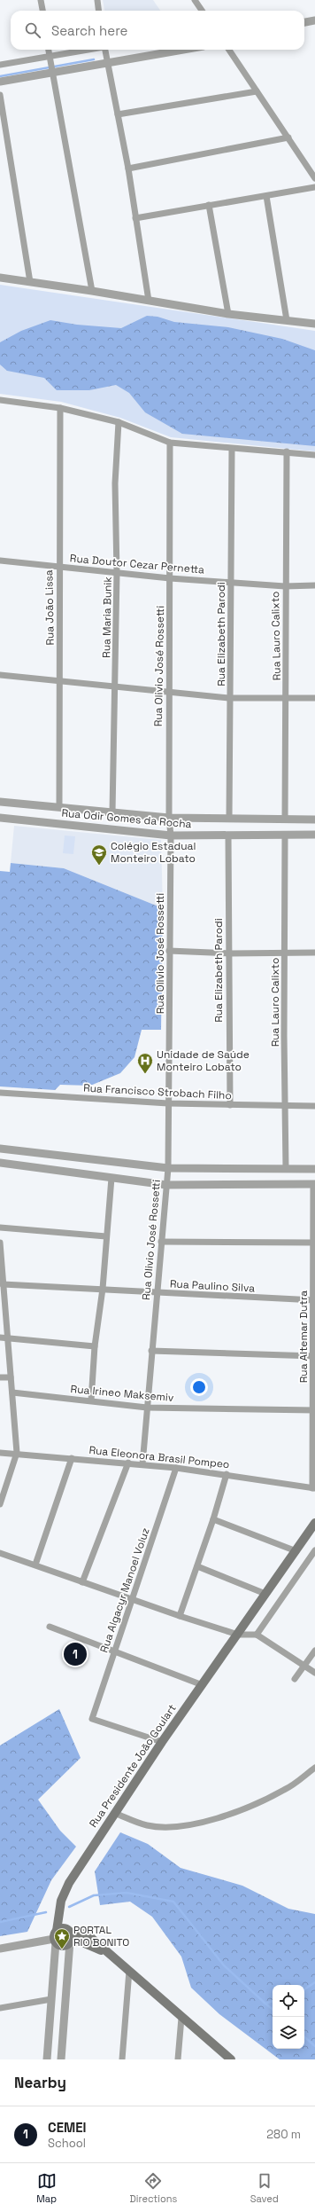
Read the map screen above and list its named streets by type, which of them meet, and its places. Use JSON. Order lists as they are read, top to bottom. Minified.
{"streets":{"main road":["Rua Presidente João Goulart"],"street":["Rua Doutor Cezar Pernetta","Rua João Lissa","Rua Maria Bunik","Rua Elizabeth Parodi","Rua Lauro Calixto","Rua Olivio José Rossetti","Rua Odir Gomes da Rocha","Rua Francisco Strobach Filho","Rua Paulino Silva","Rua Altemar Dutra","Rua Irineo Maksemiv","Rua Eleonora Brasil Pompeo","Rua Algacyr Manoel Voluz"]},"crossings":[["Rua Doutor Cezar Pernetta","Rua João Lissa"],["Rua Doutor Cezar Pernetta","Rua Maria Bunik"],["Rua Doutor Cezar Pernetta","Rua Elizabeth Parodi"],["Rua Doutor Cezar Pernetta","Rua Lauro Calixto"],["Rua Doutor Cezar Pernetta","Rua Olivio José Rossetti"],["Rua João Lissa","Rua Odir Gomes da Rocha"],["Rua Maria Bunik","Rua Odir Gomes da Rocha"],["Rua Elizabeth Parodi","Rua Odir Gomes da Rocha"],["Rua Elizabeth Parodi","Rua Francisco Strobach Filho"],["Rua Lauro Calixto","Rua Odir Gomes da Rocha"],["Rua Lauro Calixto","Rua Francisco Strobach Filho"],["Rua Olivio José Rossetti","Rua Odir Gomes da Rocha"],["Rua Olivio José Rossetti","Rua Francisco Strobach Filho"],["Rua Olivio José Rossetti","Rua Paulino Silva"],["Rua Olivio José Rossetti","Rua Irineo Maksemiv"],["Rua Olivio José Rossetti","Rua Eleonora Brasil Pompeo"],["Rua Paulino Silva","Rua Altemar Dutra"],["Rua Altemar Dutra","Rua Irineo Maksemiv"],["Rua Altemar Dutra","Rua Eleonora Brasil Pompeo"],["Rua Eleonora Brasil Pompeo","Rua Algacyr Manoel Voluz"],["Rua Algacyr Manoel Voluz","Rua Presidente João Goulart"]],"places":{"school or university":["Colégio Estadual Monteiro Lobato"],"hospital":["Unidade de Saúde Monteiro Lobato"],"place":["PORTAL RIO BONITO"]},"page":{"search":"Search here","pins":"1","heading":"Nearby","list":[{"mark":"1","name":"CEMEI","note":"School","value":"280 m"}],"nav":["Map","Directions","Saved"]}}
